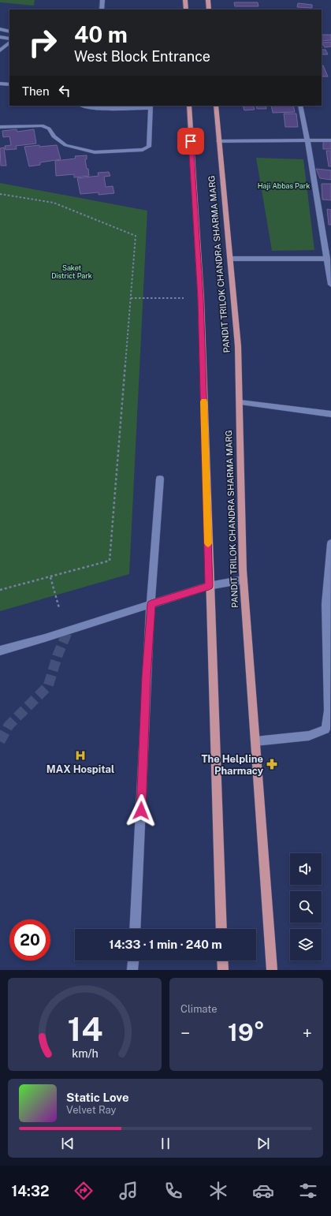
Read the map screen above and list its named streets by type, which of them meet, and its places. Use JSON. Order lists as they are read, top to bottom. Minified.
{"streets":{"main road":["PANDIT TRILOK CHANDRA SHARMA MARG"]},"parks":["Haji Abbas Park","Saket District Park"],"places":{"hospital":["MAX Hospital"],"pharmacy":["The Helpline Pharmacy"]},"page":{"turn":["40 m","West Block Entrance"],"then":"Then","limit":"20","trip":"14:33 · 1 min · 240 m","tile":"Climate","heat":["−","19°","+"],"song":["Static Love","Velvet Ray"],"tabs":"14:32","gauge":["14","km/h"]}}
